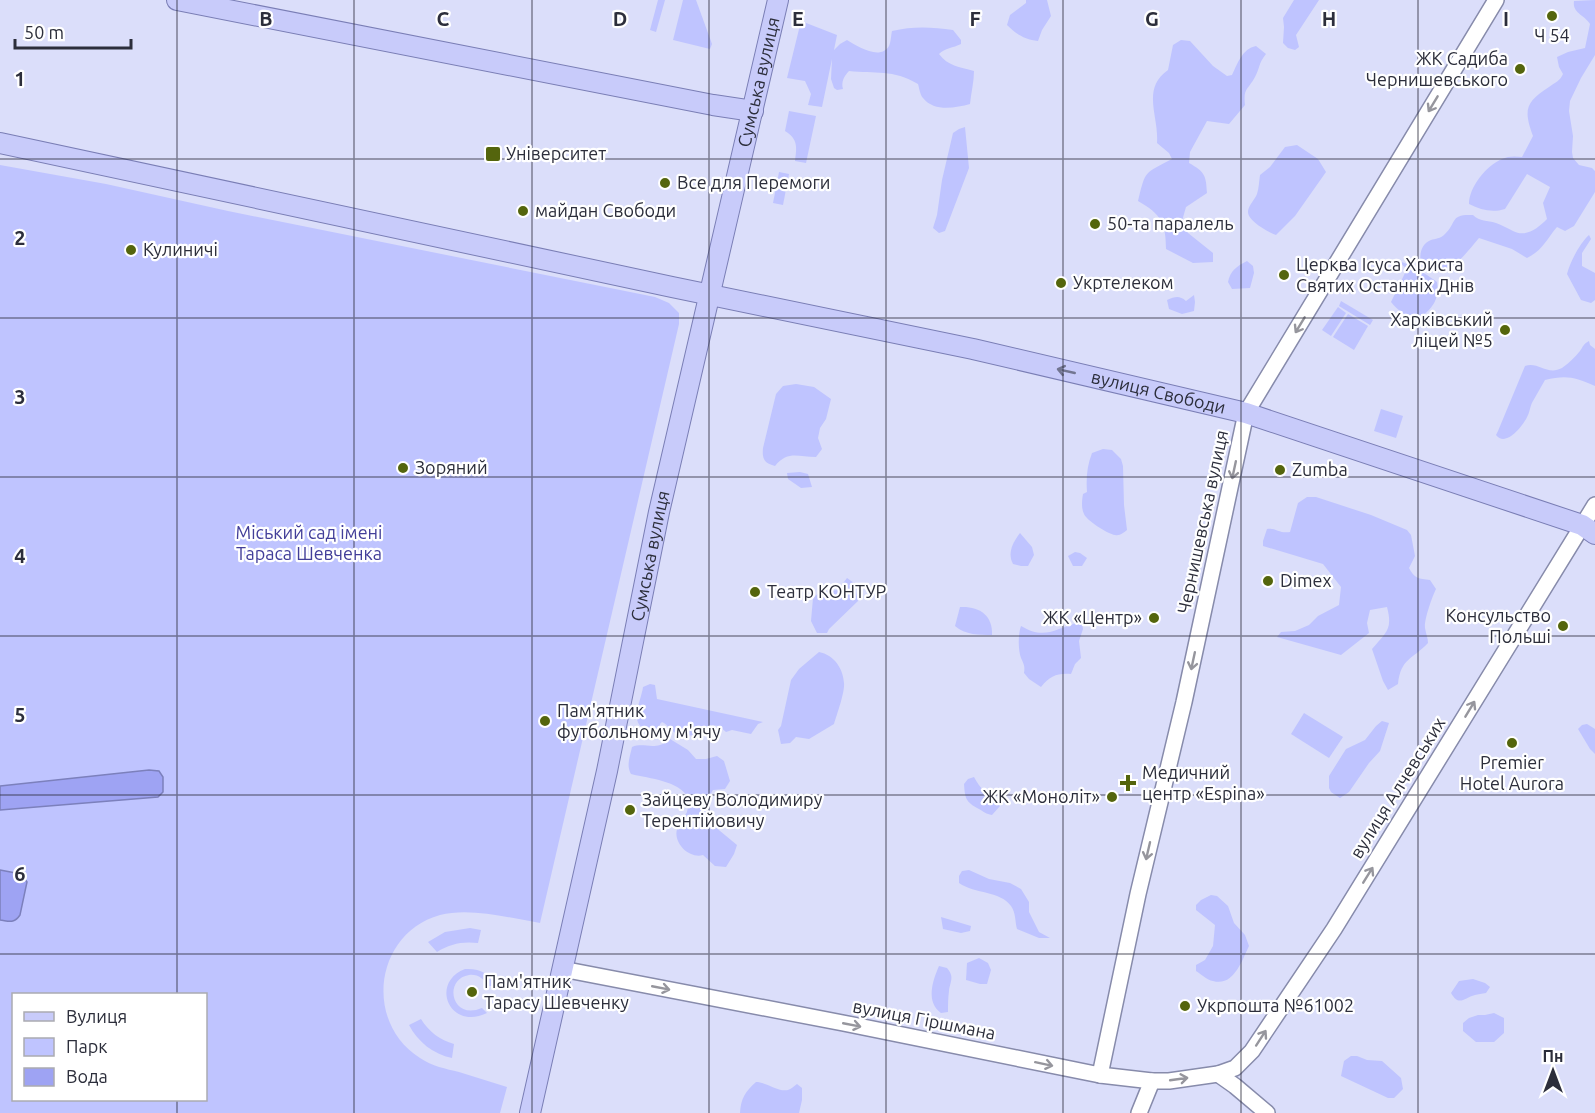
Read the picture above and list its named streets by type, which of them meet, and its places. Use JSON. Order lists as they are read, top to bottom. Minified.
{"streets":{"main road":["Сумська вулиця","вулиця Свободи"],"street":["Чернишевська вулиця","вулиця Алчевських","вулиця Гіршмана"]},"crossings":[["Сумська вулиця","вулиця Свободи"],["Сумська вулиця","вулиця Гіршмана"],["вулиця Свободи","Чернишевська вулиця"],["вулиця Свободи","вулиця Алчевських"],["Чернишевська вулиця","вулиця Гіршмана"],["вулиця Алчевських","вулиця Гіршмана"]],"one_way":["вулиця Свободи","Чернишевська вулиця","вулиця Алчевських","вулиця Гіршмана"],"parks":["Міський сад імені Тараса Шевченка"],"places":{"other":["Ч 54","ЖК Садиба Чернишевського","Все для Перемоги","майдан Свободи","50-та паралель","Кулиничі","Церква Ісуса Христа Святих Останніх Днів","Укртелеком","Харківський ліцей №5","Зоряний","Zumba","Dimex","Театр КОНТУР","ЖК «Центр»","Консульство Польші","Пам'ятник футбольному м'ячу","Premier Hotel Aurora","ЖК «Моноліт»","Зайцеву Володимиру Терентійовичу","Пам'ятник Тарасу Шевченку","Укрпошта №61002"],"transit":["Університет"],"health":["Медичний центр «Espina»"]},"legend":["Вулиця","Парк","Вода"],"scale_bar":"50 m","north":"top","grid":{"columns":["B","C","D","E","F","G","H","I"],"rows":["1","2","3","4","5","6"]}}
